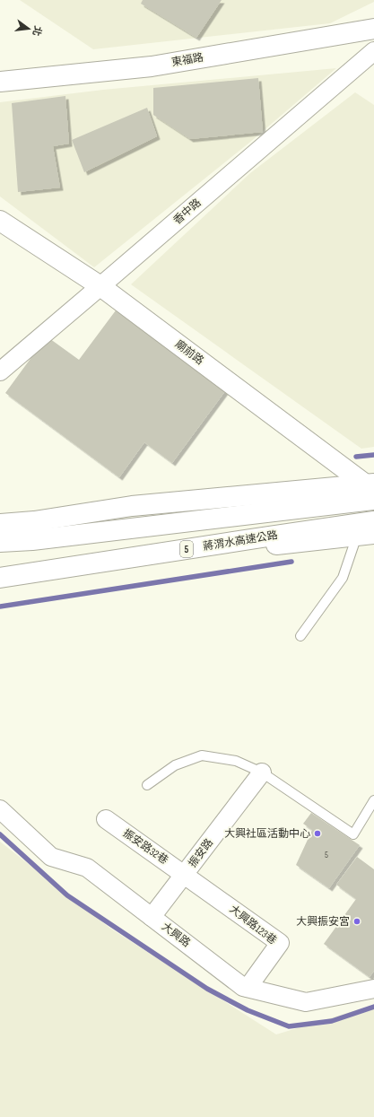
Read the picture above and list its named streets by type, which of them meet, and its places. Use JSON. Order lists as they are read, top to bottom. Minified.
{"streets":{"main road":["東福路","廟前路","蔣渭水高速公路","5"],"street":["香中路","振安路32巷","振安路","大興路123巷","大興路"]},"crossings":[["香中路","廟前路"],["振安路32巷","振安路"],["振安路32巷","大興路123巷"],["振安路","大興路123巷"],["振安路","大興路"],["大興路123巷","大興路"]],"places":["大興社區活動中心","大興振安宮"],"house_numbers":["5"],"north":"right"}
